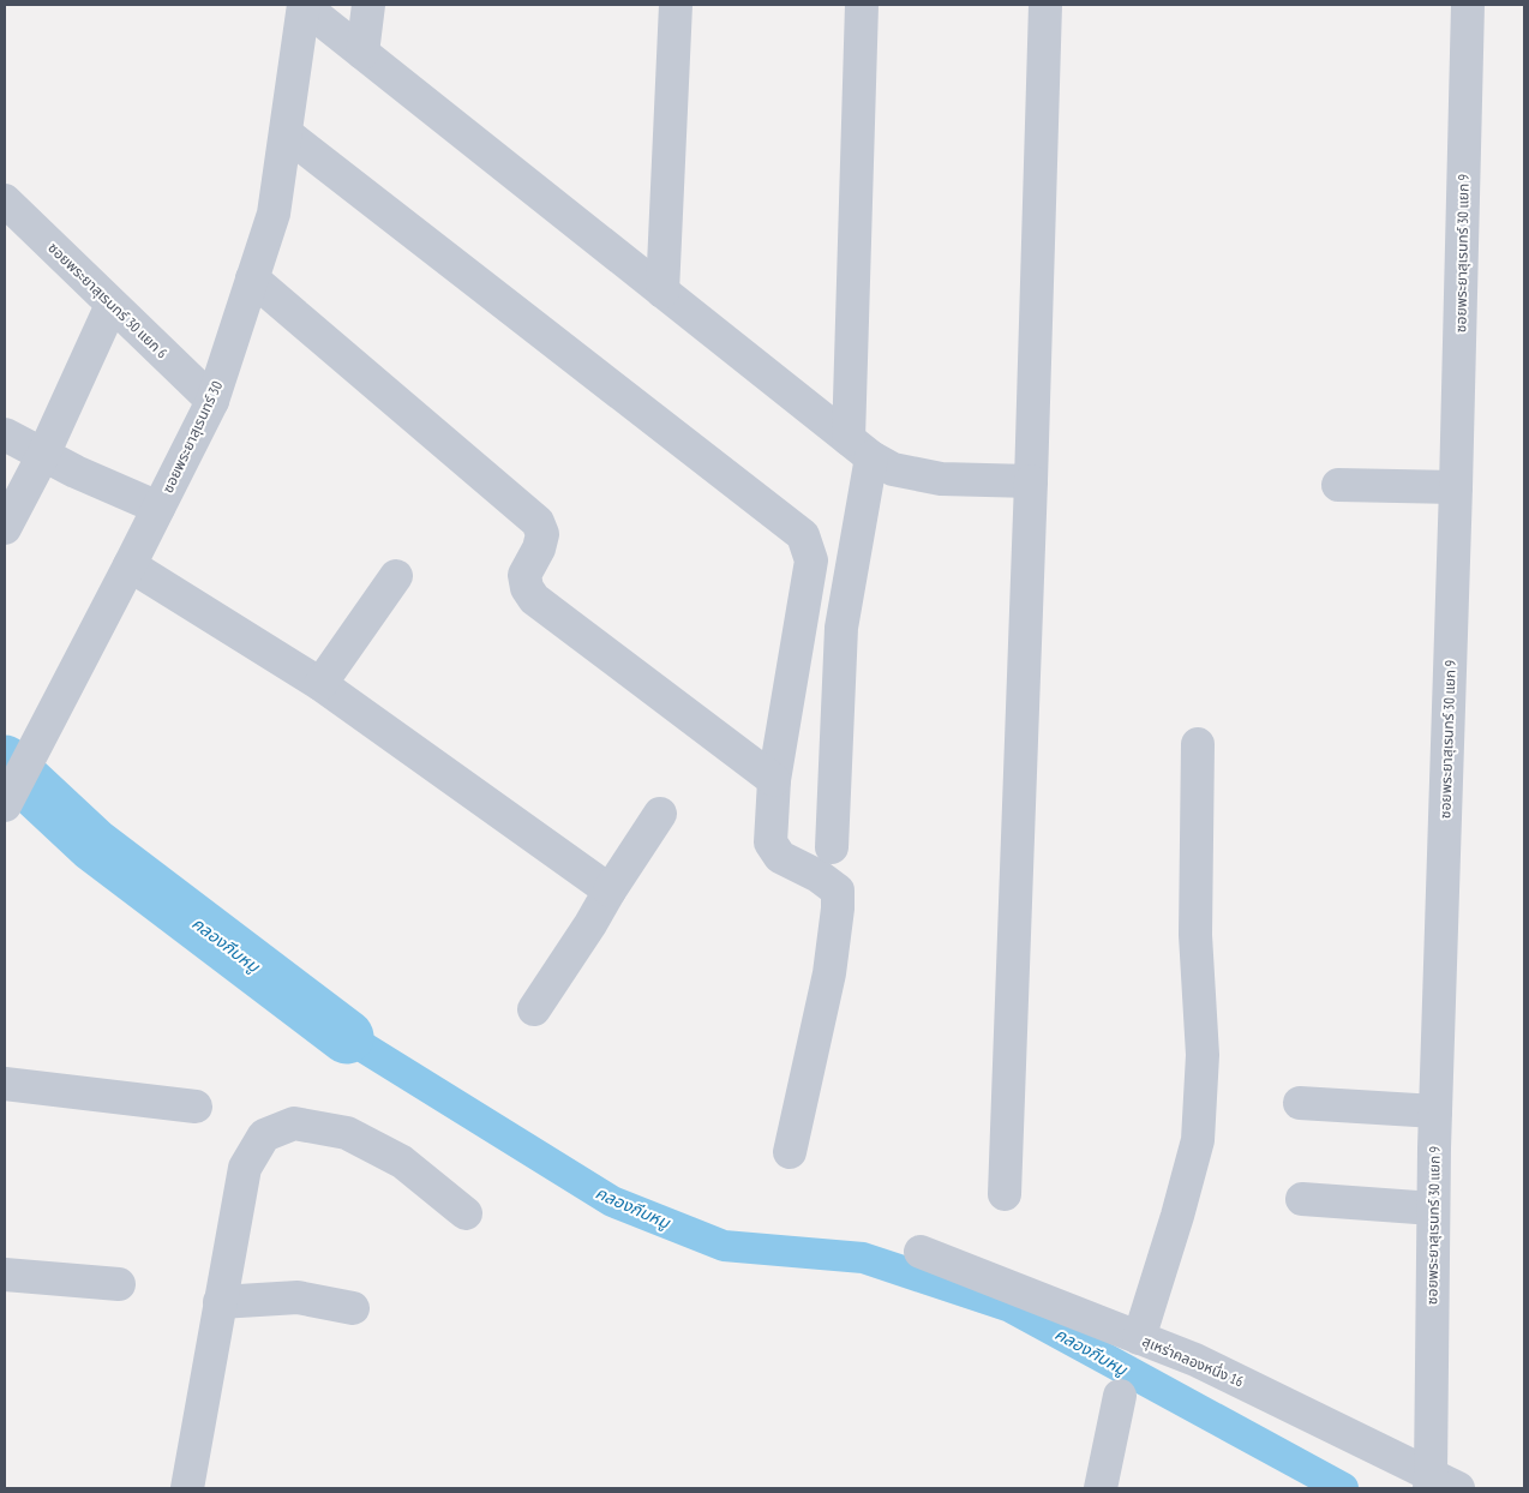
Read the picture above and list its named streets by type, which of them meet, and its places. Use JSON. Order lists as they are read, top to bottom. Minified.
{"streets":{"street":["ซอยพระยาสุเรนทร์ 30 แยก 9","ซอยพระยาสุเรนทร์ 30 แยก 6","ซอยพระยาสุเรนทร์ 30","สุเหร่าคลองหนึ่ง 16"]},"crossings":[["ซอยพระยาสุเรนทร์ 30 แยก 9","สุเหร่าคลองหนึ่ง 16"],["ซอยพระยาสุเรนทร์ 30 แยก 6","ซอยพระยาสุเรนทร์ 30"]],"water":["คลองกีบหมู"]}
